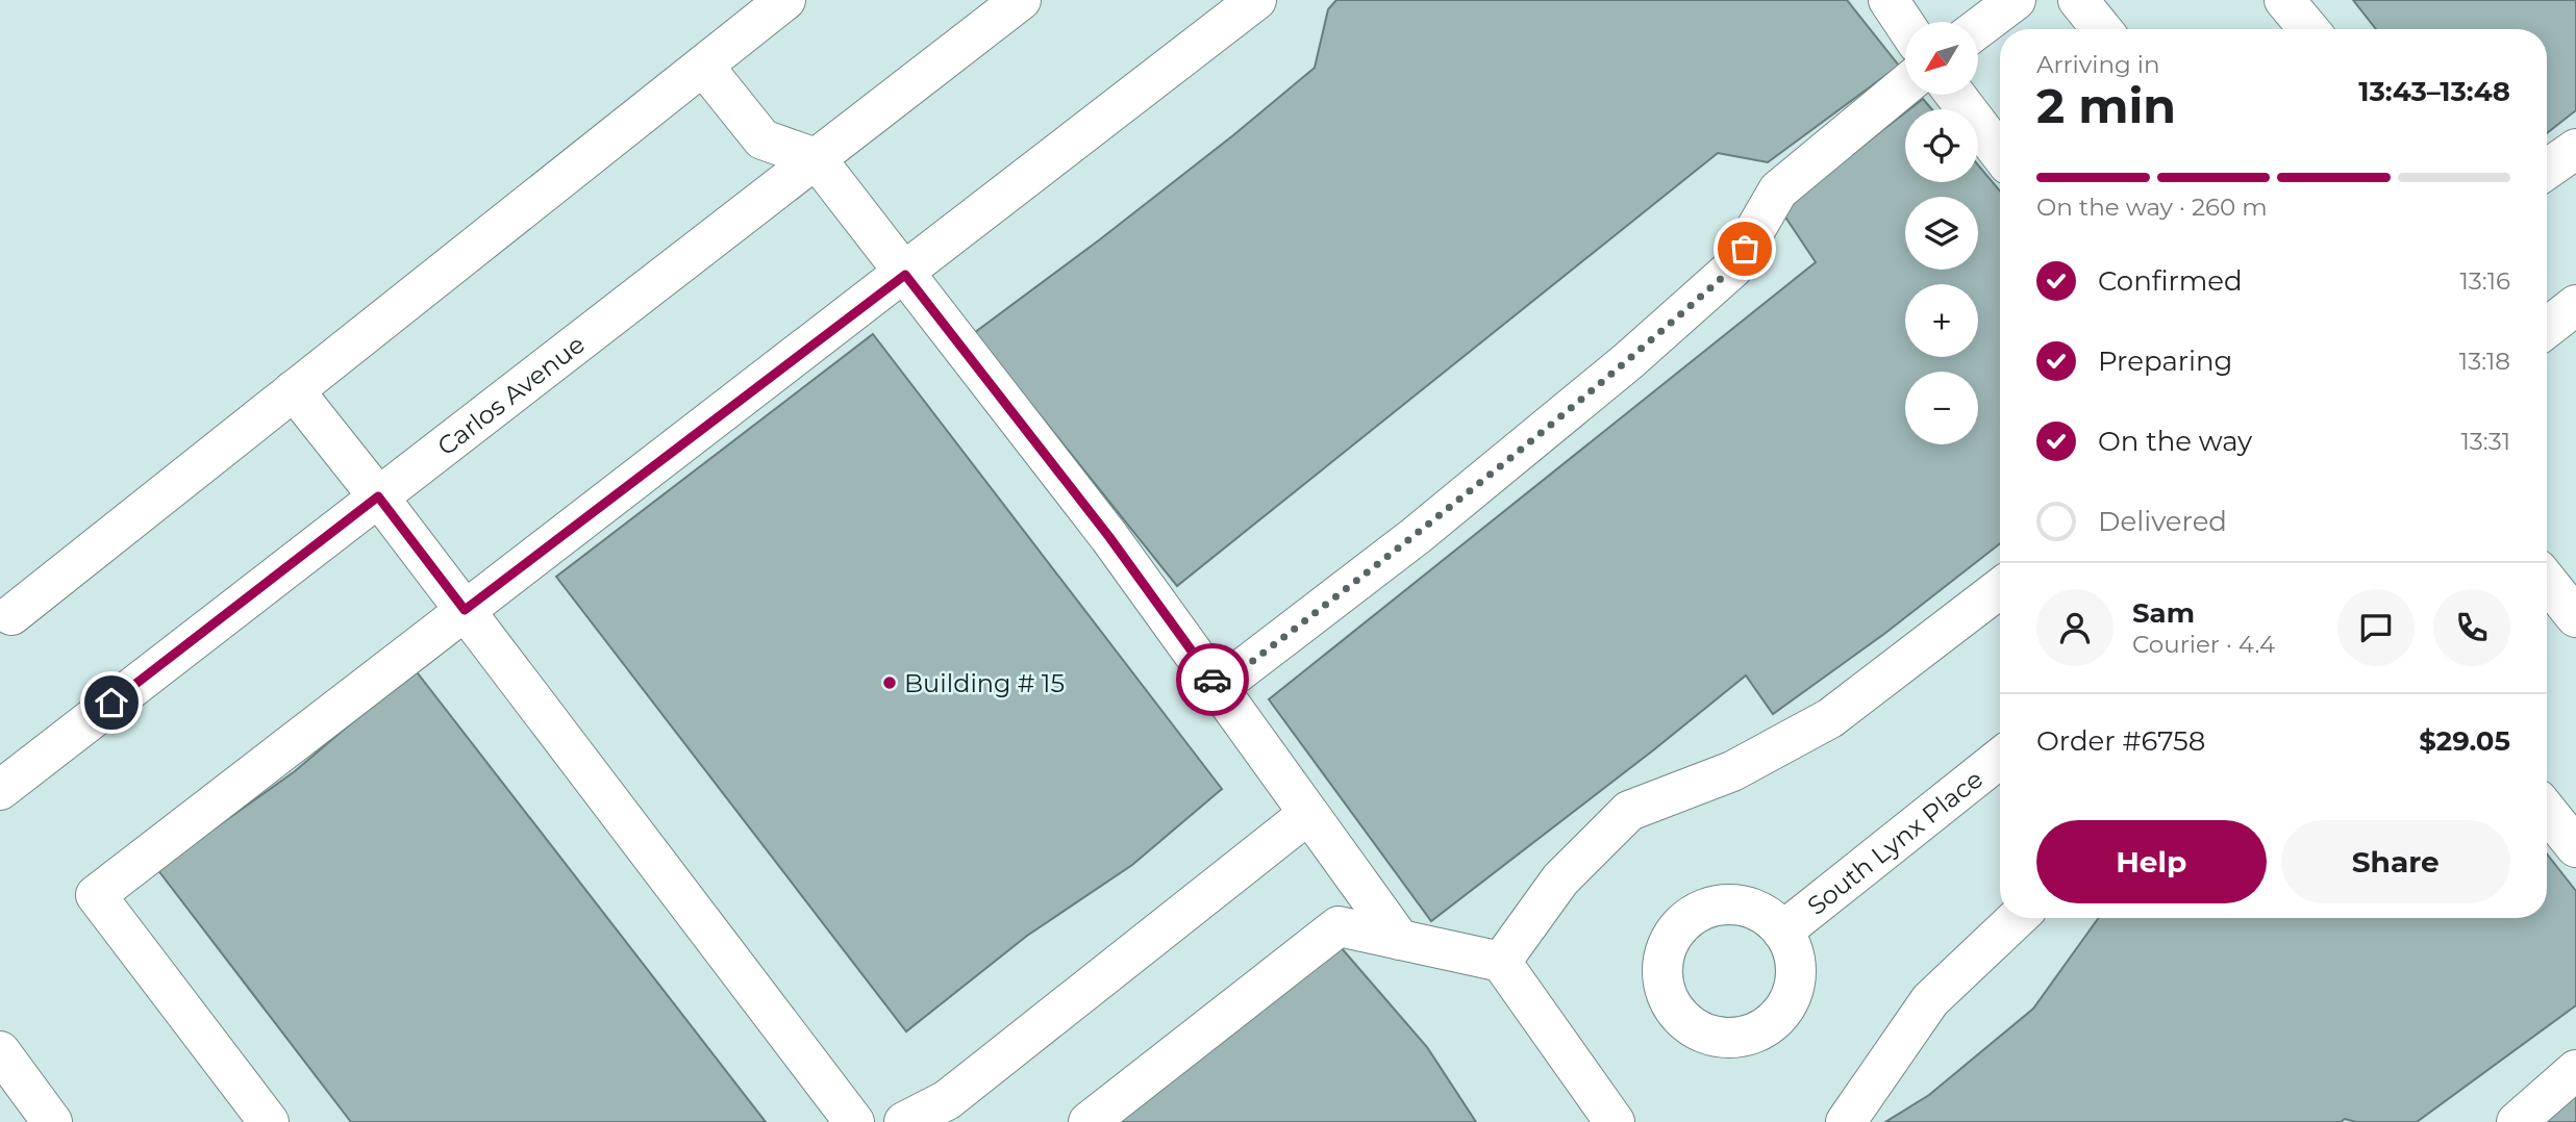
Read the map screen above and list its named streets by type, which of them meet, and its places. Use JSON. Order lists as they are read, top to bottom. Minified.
{"streets":{"street":["Carlos Avenue","South Lynx Place"]},"places":["Building # 15"],"north":"bottom left","page":{"map_buttons":["+","−"],"heading":["2 min","Arriving in","13:43–13:48"],"panel":["Sam","Courier · 4.4","Order #6758","$29.05"],"bar":"On the way · 260 m","list":[["Confirmed","13:16"],["Preparing","13:18"],["On the way","13:31"],"Delivered"],"buttons":["Help","Share"]}}
